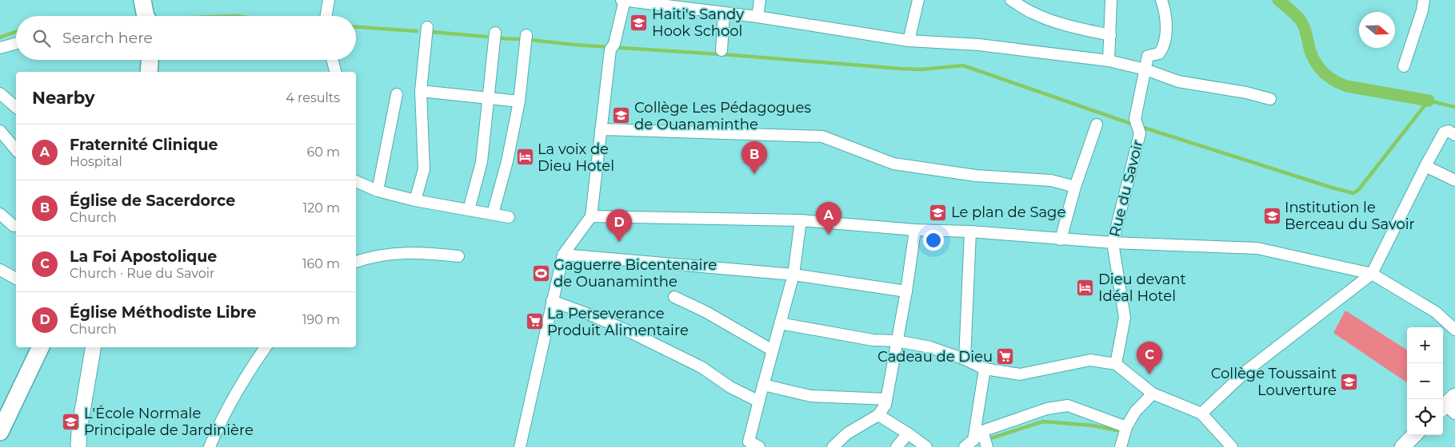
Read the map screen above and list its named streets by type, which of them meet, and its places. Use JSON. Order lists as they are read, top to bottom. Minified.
{"streets":{"street":["Rue du Savoir"]},"places":{"school or university":["Haiti's Sandy Hook School","Collège Les Pédagogues de Ouanaminthe","Le plan de Sage","Institution le Berceau du Savoir","Collège Toussaint Louverture","L'École Normale Principale de Jardinière"],"hotel":["La voix de Dieu Hotel","Dieu devant Idéal Hotel"],"sports":["Gaguerre Bicentenaire de Ouanaminthe"],"supermarket":["La Perseverance Produit Alimentaire","Cadeau de Dieu"]},"north":"right","page":{"search":"Search here","heading":["Nearby","4 results"],"list":[{"mark":"A","name":"Fraternité Clinique","note":"Hospital","value":"60 m"},{"mark":"B","name":"Église de Sacerdorce","note":"Church","value":"120 m"},{"mark":"C","name":"La Foi Apostolique","note":"Church · Rue du Savoir","value":"160 m"},{"mark":"D","name":"Église Méthodiste Libre","note":"Church","value":"190 m"}],"pins":["B","A","D","C"],"map_buttons":["+","−"]}}
